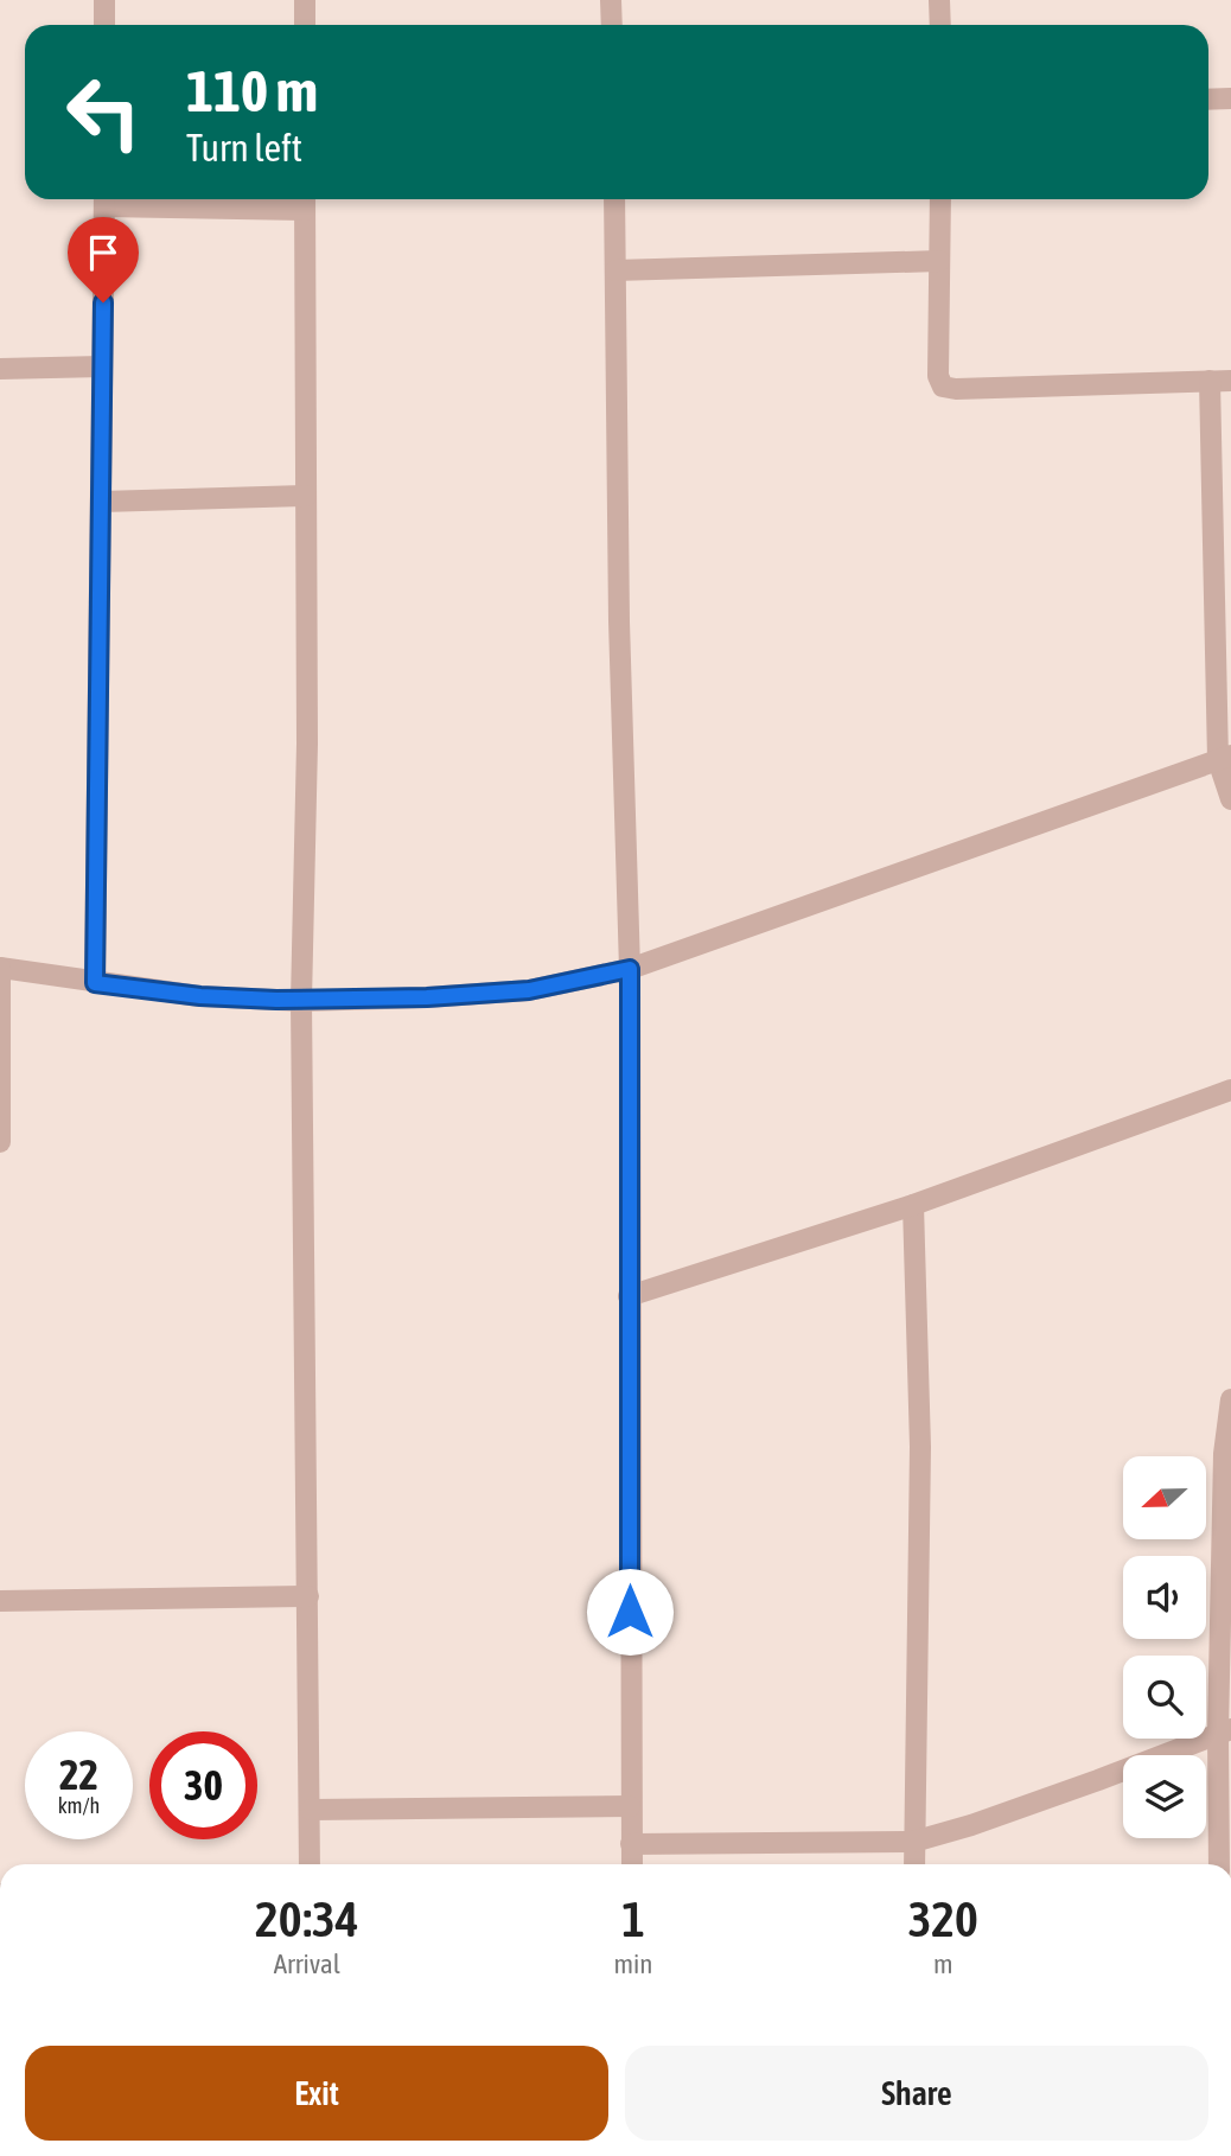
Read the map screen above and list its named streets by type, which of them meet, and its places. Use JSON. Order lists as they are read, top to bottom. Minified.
{"north":"left","page":{"turn":["110 m","Turn left"],"speed":"22 km/h","limit":"30","eta":["20:34","Arrival","1","min","320","m"],"buttons":["Exit","Share"]}}
